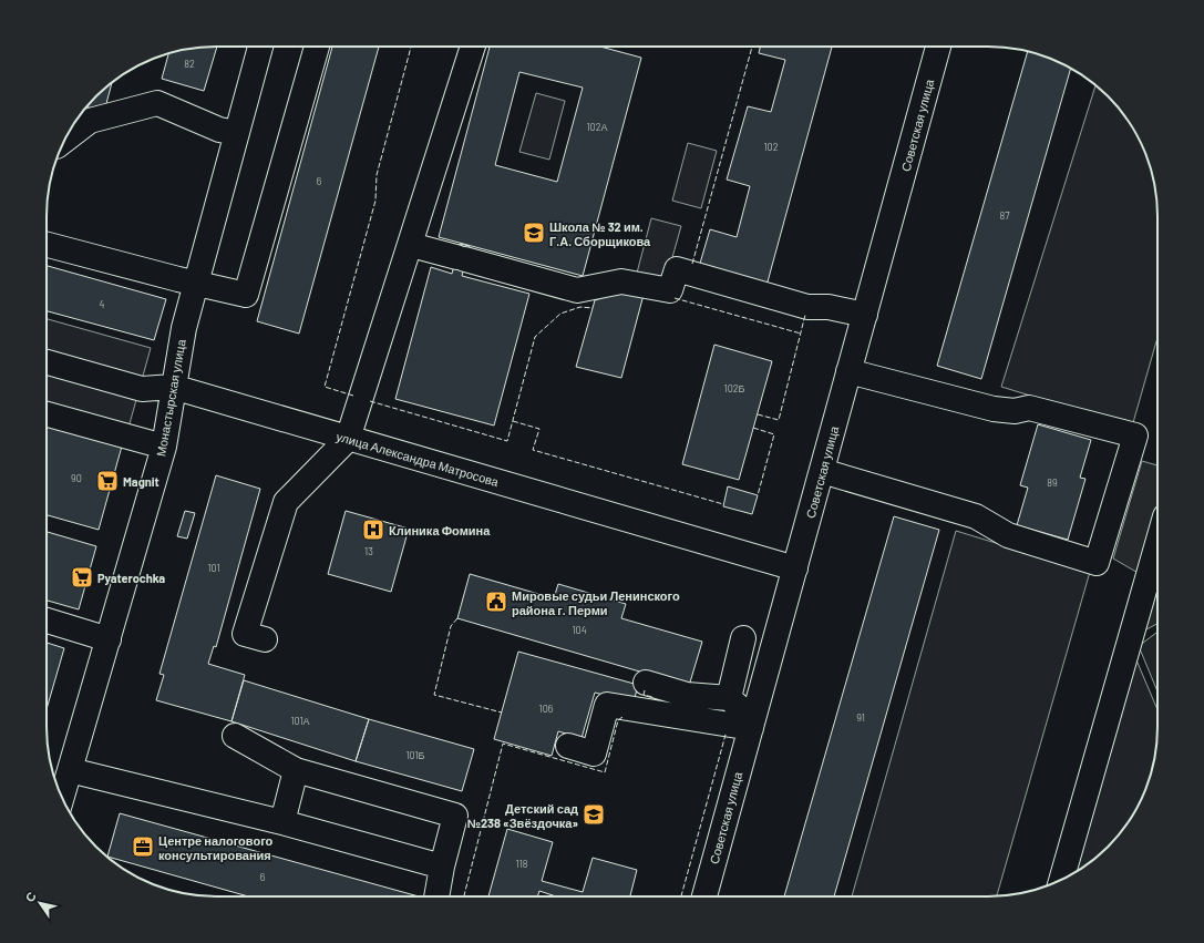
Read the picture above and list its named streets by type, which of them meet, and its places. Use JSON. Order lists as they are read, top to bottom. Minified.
{"streets":{"street":["Советская улица","Монастырская улица","улица Александра Матросова"]},"crossings":[["Советская улица","улица Александра Матросова"],["Монастырская улица","улица Александра Матросова"]],"places":{"school or university":["Школа № 32 им. Г.А. Сборщикова","Детский сад №238 «Звёздочка»"],"supermarket":["Magnit","Pyaterochka"],"hospital":["Клиника Фомина"],"public building":["Мировые судьи Ленинского района г. Перми"],"office":["Центре налогового консультирования"]},"house_numbers":["82","102А","102","6","87","4","102Б","90","89","13","101","104","106","91","101А","101Б","118","6"],"north":"top left"}
